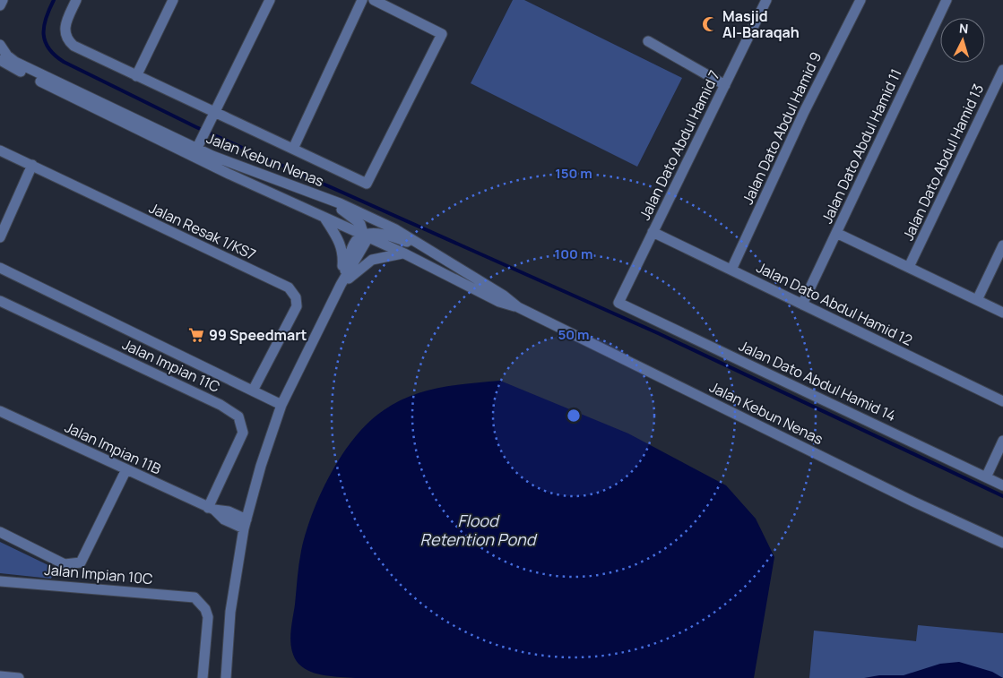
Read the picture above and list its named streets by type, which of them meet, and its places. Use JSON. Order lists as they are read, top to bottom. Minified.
{"streets":{"street":["Jalan Dato Abdul Hamid 9","Jalan Dato Abdul Hamid 7","Jalan Dato Abdul Hamid 11","Jalan Kebun Nenas","Jalan Dato Abdul Hamid 13","Jalan Resak 1/KS7","Jalan Dato Abdul Hamid 12","Jalan Impian 11C","Jalan Dato Abdul Hamid 14","Jalan Impian 11B","Jalan Impian 10C"]},"crossings":[["Jalan Dato Abdul Hamid 9","Jalan Dato Abdul Hamid 12"],["Jalan Dato Abdul Hamid 7","Jalan Dato Abdul Hamid 12"],["Jalan Dato Abdul Hamid 7","Jalan Dato Abdul Hamid 14"],["Jalan Dato Abdul Hamid 11","Jalan Dato Abdul Hamid 12"],["Jalan Impian 11C","Jalan Impian 11B"]],"water":["Flood Retention Pond"],"places":{"mosque":["Masjid Al-Baraqah"],"supermarket":["99 Speedmart"]},"north":"top","rings":["150 m","100 m","50 m"]}
